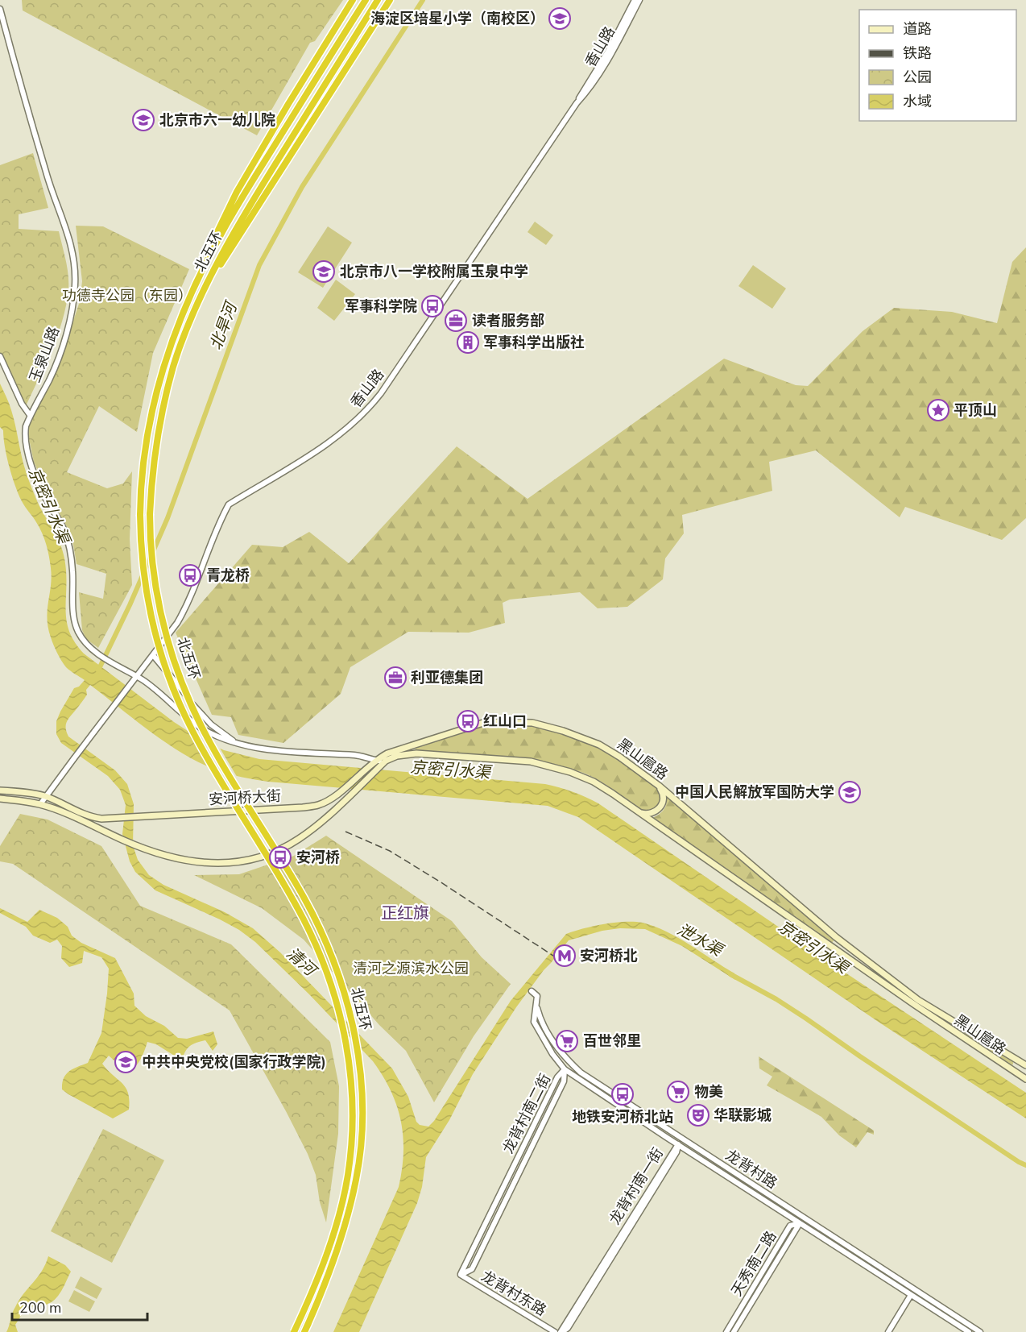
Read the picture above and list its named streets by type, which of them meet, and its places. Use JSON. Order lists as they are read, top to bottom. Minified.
{"streets":{"highway":["北五环"],"main road":["黑山扈路","安河桥大街"],"street":["香山路","玉泉山路","龙背村南二街","龙背村路","龙背村南一街","天秀南二路","龙背村东路"]},"crossings":[["香山路","玉泉山路"],["黑山扈路","安河桥大街"],["龙背村南二街","龙背村路"],["龙背村南二街","龙背村东路"],["龙背村路","龙背村南一街"],["龙背村路","天秀南二路"]],"districts":["正红旗"],"water":["北旱河","京密引水渠","泄水渠","清河"],"parks":["功德寺公园（东园）","清河之源滨水公园"],"places":{"school or university":["海淀区培星小学（南校区）","北京市六一幼儿院","北京市八一学校附属玉泉中学","中国人民解放军国防大学","中共中央党校(国家行政学院)"],"bus stop":["军事科学院","青龙桥","红山口","安河桥","地铁安河桥北站"],"office":["读者服务部","利亚德集团"],"building":["军事科学出版社"],"place":["平顶山"],"metro station":["安河桥北"],"supermarket":["百世邻里","物美"],"theatre":["华联影城"]},"legend":["道路","铁路","公园","水域"],"scale_bar":"200 m"}
